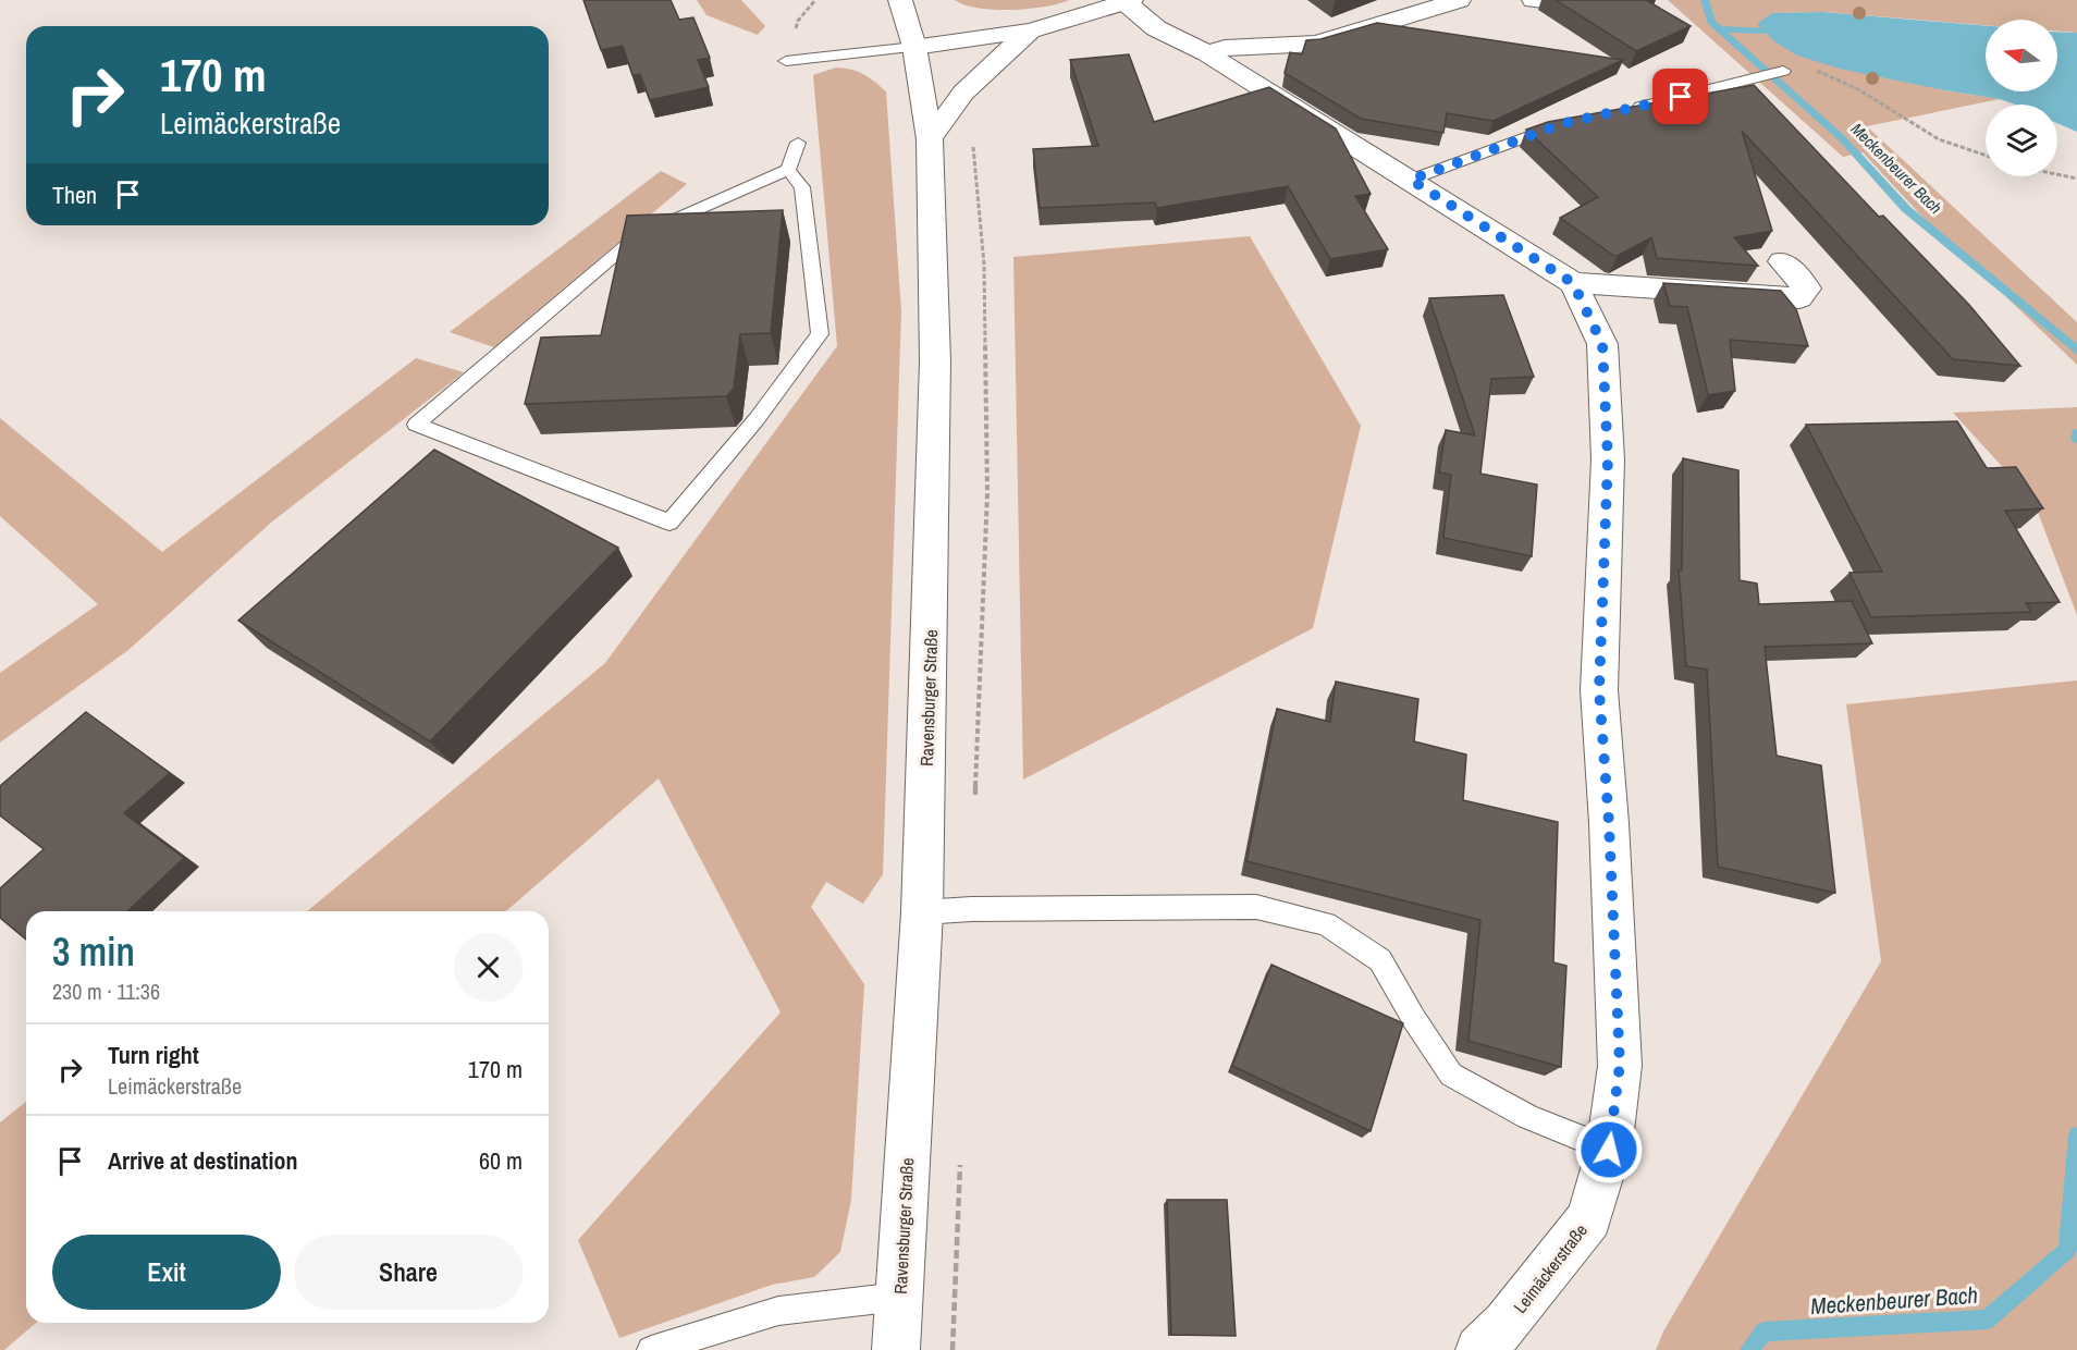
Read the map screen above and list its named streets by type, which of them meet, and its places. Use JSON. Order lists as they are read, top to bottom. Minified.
{"streets":{"street":["Ravensburger Straße","Leimäckerstraße"]},"water":["Meckenbeurer Bach"],"north":"left","page":{"turn":["170 m","Leimäckerstraße"],"then":"Then","heading":["3 min","230 m · 11:36"],"list":[{"name":"Turn right","note":"Leimäckerstraße","value":"170 m"},{"name":"Arrive at destination","value":"60 m"}],"buttons":["Exit","Share"]}}
